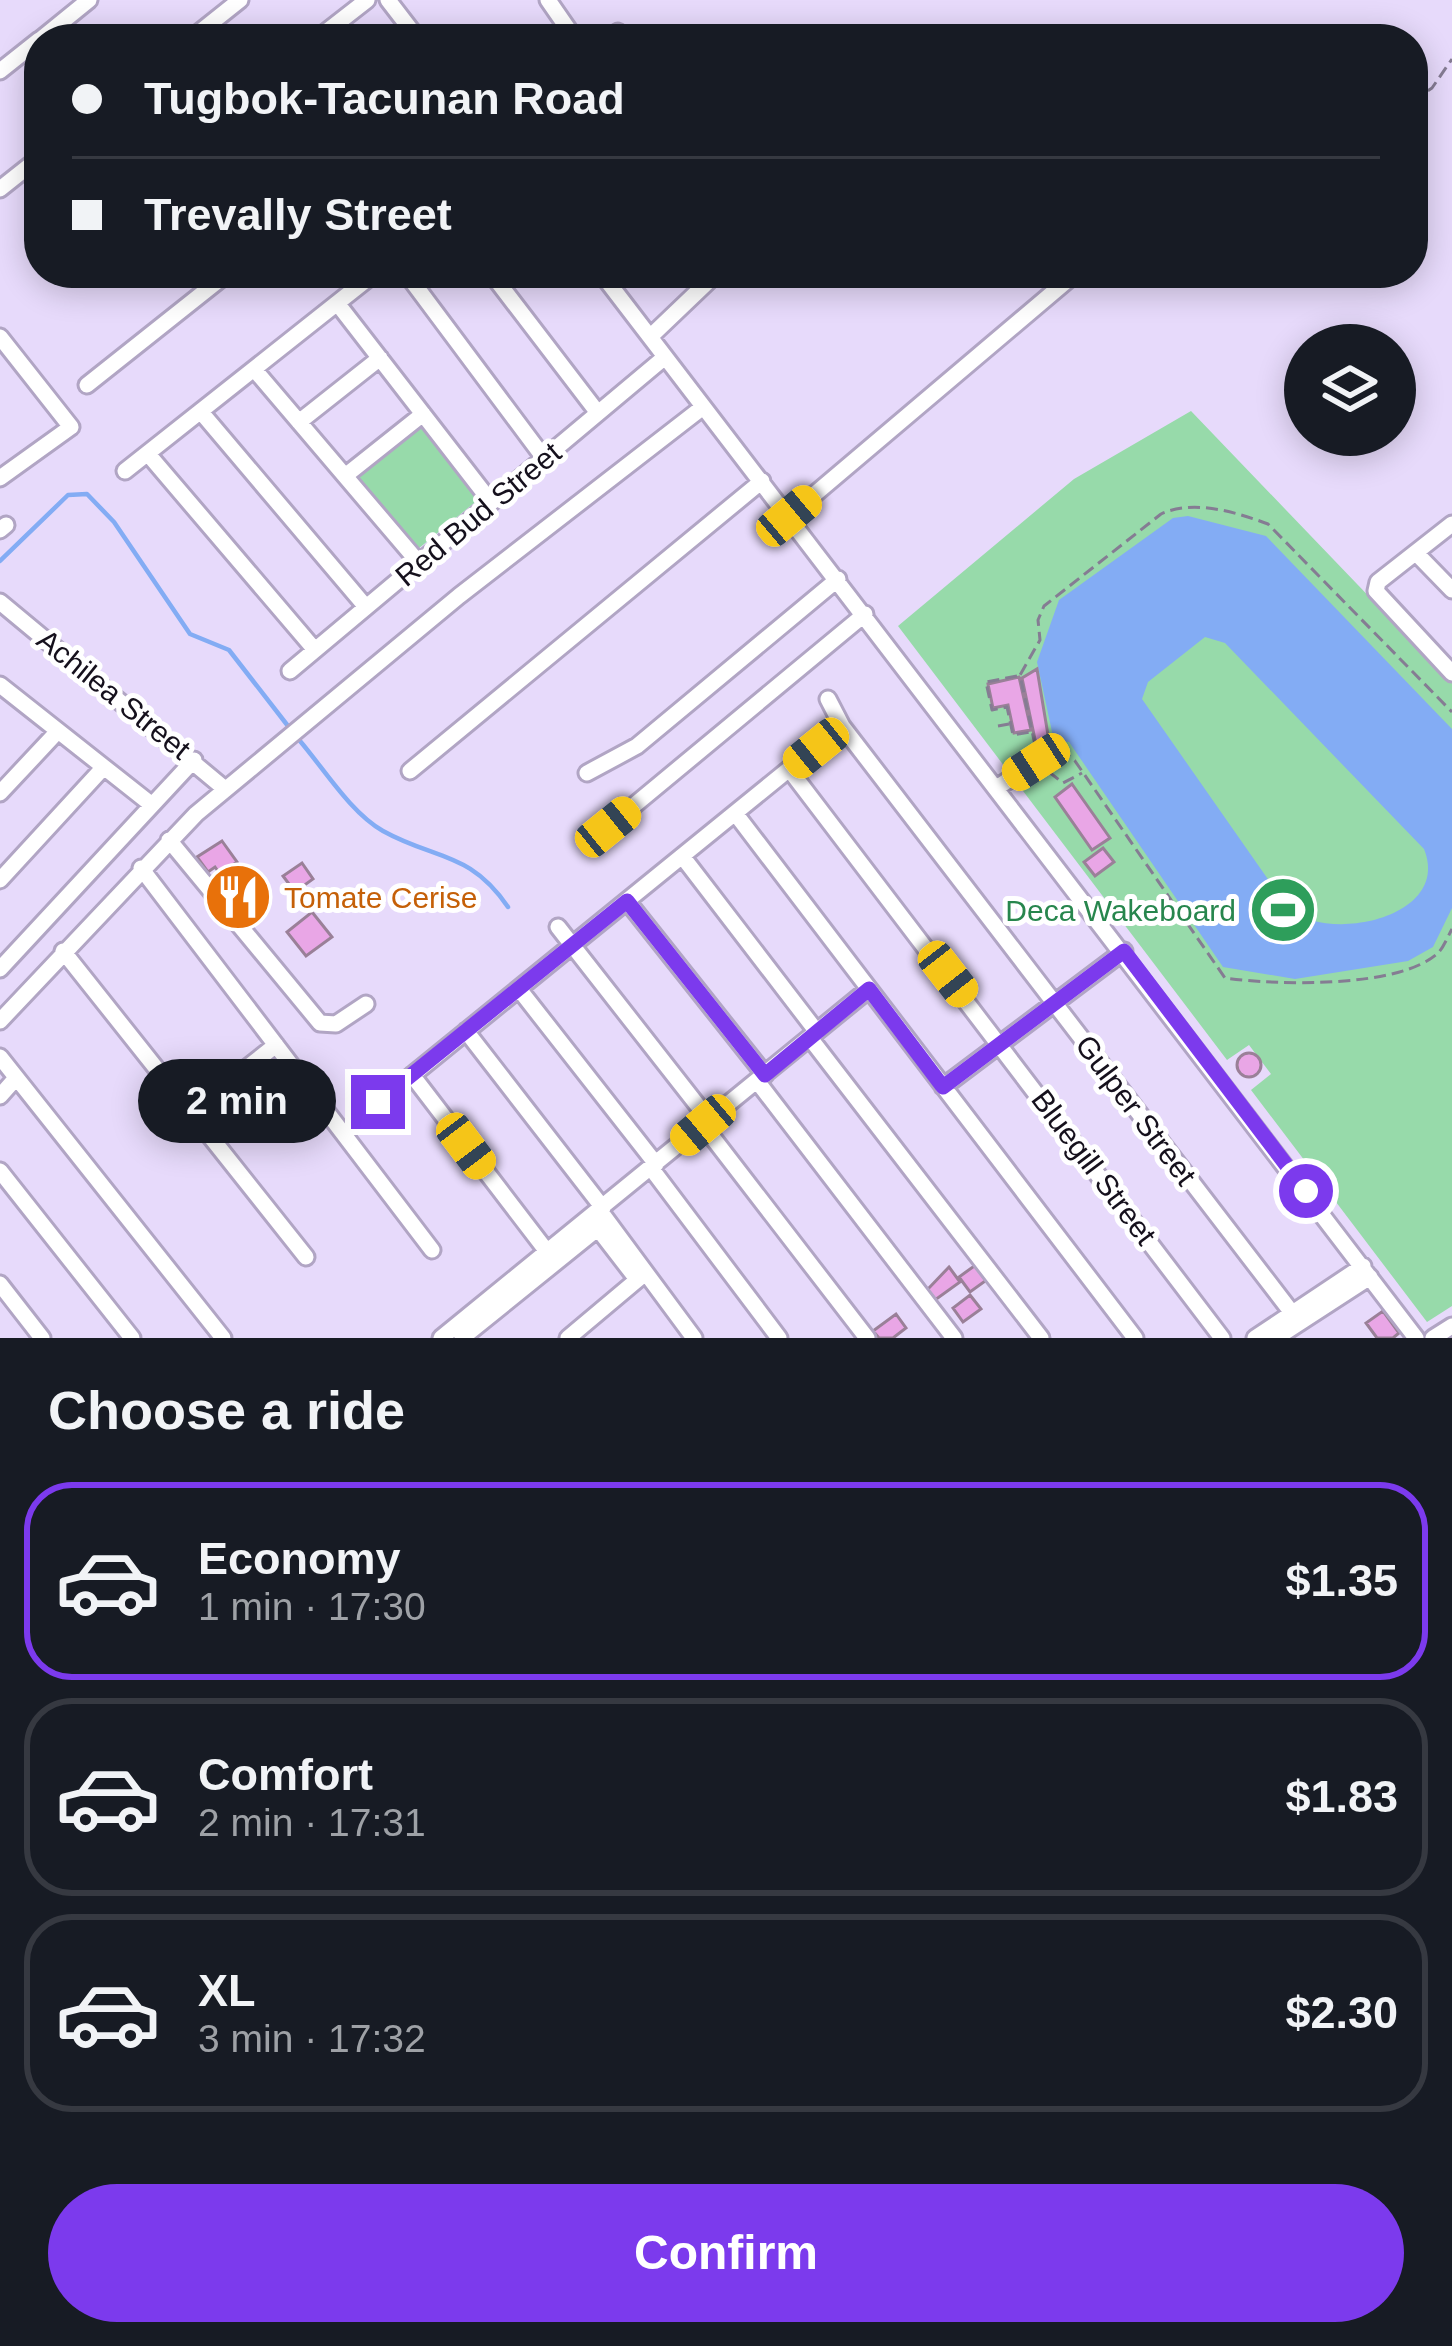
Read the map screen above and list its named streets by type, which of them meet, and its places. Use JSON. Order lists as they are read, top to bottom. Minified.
{"streets":{"street":["Red Bud Street","Achilea Street","Gulper Street","Bluegill Street"]},"places":{"restaurant":["Tomate Cerise"],"sports":["Deca Wakeboard"]},"page":{"banner":["Tugbok-Tacunan Road","Trevally Street"],"bubble":"2 min","heading":"Choose a ride","list":[{"name":"Economy","note":"1 min · 17:30","value":"$1.35"},{"name":"Comfort","note":"2 min · 17:31","value":"$1.83"},{"name":"XL","note":"3 min · 17:32","value":"$2.30"}],"buttons":"Confirm"}}
